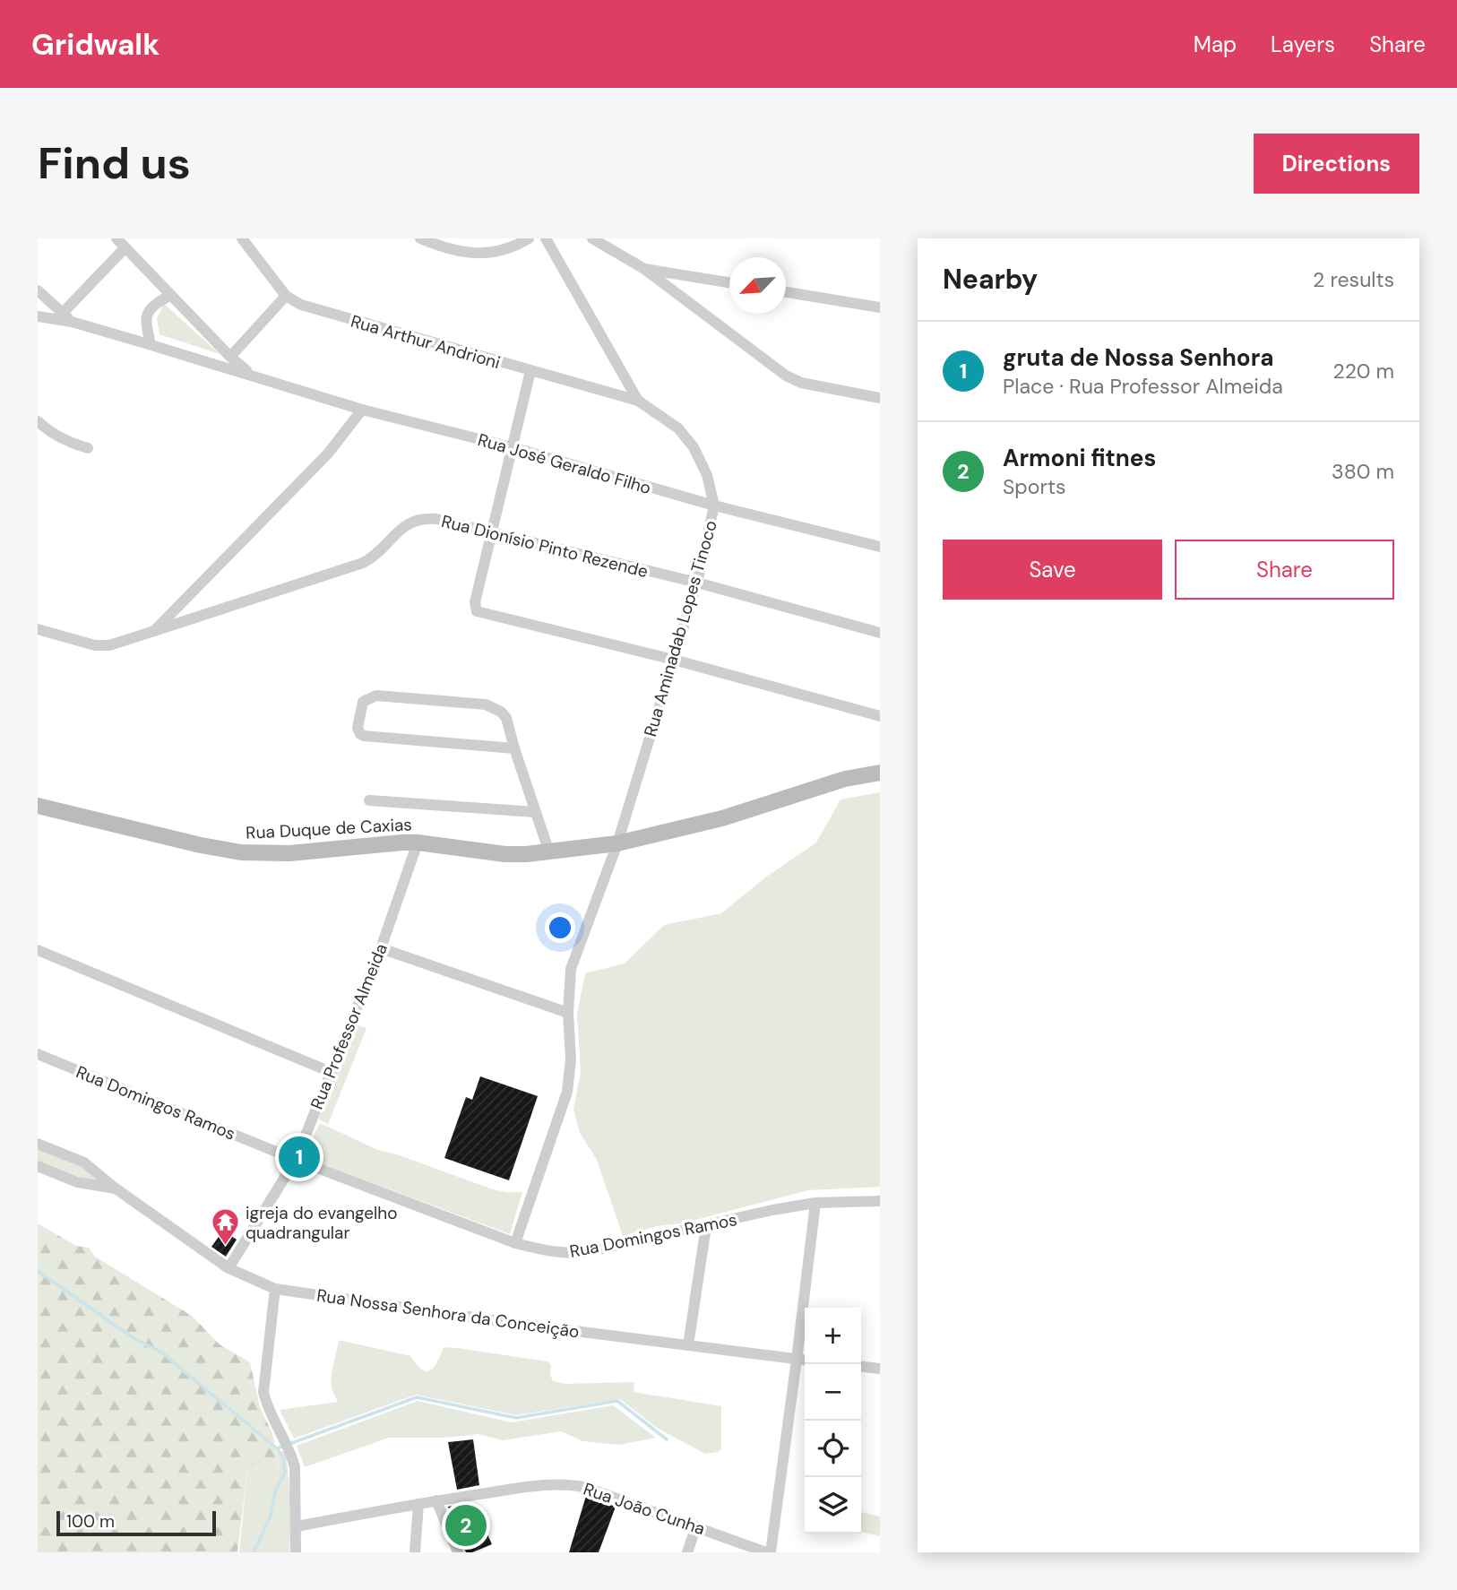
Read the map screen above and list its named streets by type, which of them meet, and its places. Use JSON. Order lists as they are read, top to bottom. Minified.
{"streets":{"street":["Rua Arthur Andrioni","Rua José Geraldo Filho","Rua Dionísio Pinto Rezende","Rua Aminadab Lopes Tinoco","Rua Duque de Caxias","Rua Professor Almeida","Rua Domingos Ramos","Rua Nossa Senhora da Conceição","Rua João Cunha"]},"crossings":[["Rua Arthur Andrioni","Rua Aminadab Lopes Tinoco"],["Rua José Geraldo Filho","Rua Aminadab Lopes Tinoco"],["Rua Dionísio Pinto Rezende","Rua Aminadab Lopes Tinoco"],["Rua Aminadab Lopes Tinoco","Rua Duque de Caxias"],["Rua Aminadab Lopes Tinoco","Rua Domingos Ramos"],["Rua Duque de Caxias","Rua Professor Almeida"],["Rua Professor Almeida","Rua Domingos Ramos"],["Rua Professor Almeida","Rua Nossa Senhora da Conceição"]],"places":{"temple":["igreja do evangelho quadrangular"]},"scale_bar":"100 m","north":"bottom left","page":{"header":"Gridwalk","nav":["Map","Layers","Share"],"buttons":["Directions",["Save","Share"]],"title":"Find us","heading":["Nearby","2 results"],"list":[{"mark":"1","name":"gruta de Nossa Senhora","note":"Place · Rua Professor Almeida","value":"220 m"},{"mark":"2","name":"Armoni fitnes","note":"Sports","value":"380 m"}],"pins":["1","2"],"map_buttons":["+","−"],"scale":"100 m"}}
